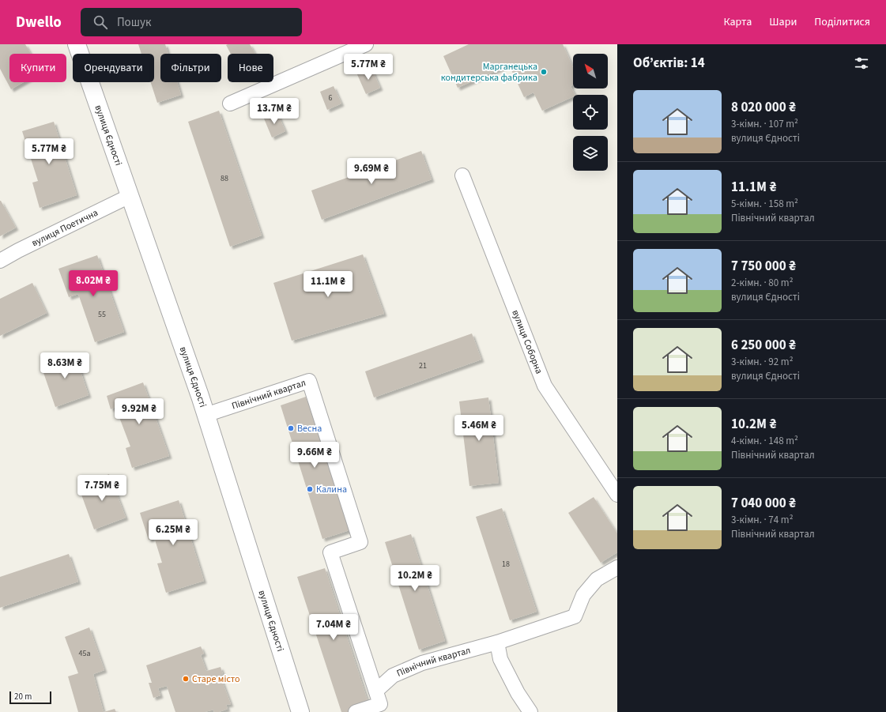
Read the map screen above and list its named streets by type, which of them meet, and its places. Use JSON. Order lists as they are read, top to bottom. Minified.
{"streets":{"street":["вулиця Єдності","вулиця Поетична","вулиця Соборна","Північний квартал"]},"crossings":[["вулиця Єдності","вулиця Поетична"],["вулиця Єдності","Північний квартал"]],"places":["Марганецька кондитерська фабрика","Весна","Калина","Старе місто"],"house_numbers":["6","88","55","21","18","45а"],"scale_bar":"20 m","north":"top left","page":{"header":"Dwello","search":"Пошук","nav":["Карта","Шари","Поділитися"],"heading":"Об’єктів: 14","price":["5.77M ₴","13.7M ₴","5.77M ₴","9.69M ₴","8.02M ₴","11.1M ₴","8.63M ₴","9.92M ₴","5.46M ₴","9.66M ₴","7.75M ₴","6.25M ₴","10.2M ₴","7.04M ₴"],"chip":["Купити","Орендувати","Фільтри","Нове"],"list":[{"name":"8 020 000 ₴","note":"3-кімн. · 107 m² · вулиця Єдності"},{"name":"11.1M ₴","note":"5-кімн. · 158 m² · Північний квартал"},{"name":"7 750 000 ₴","note":"2-кімн. · 80 m² · вулиця Єдності"},{"name":"6 250 000 ₴","note":"3-кімн. · 92 m² · вулиця Єдності"},{"name":"10.2M ₴","note":"4-кімн. · 148 m² · Північний квартал"},{"name":"7 040 000 ₴","note":"3-кімн. · 74 m² · Північний квартал"}],"scale":"20 m"}}
